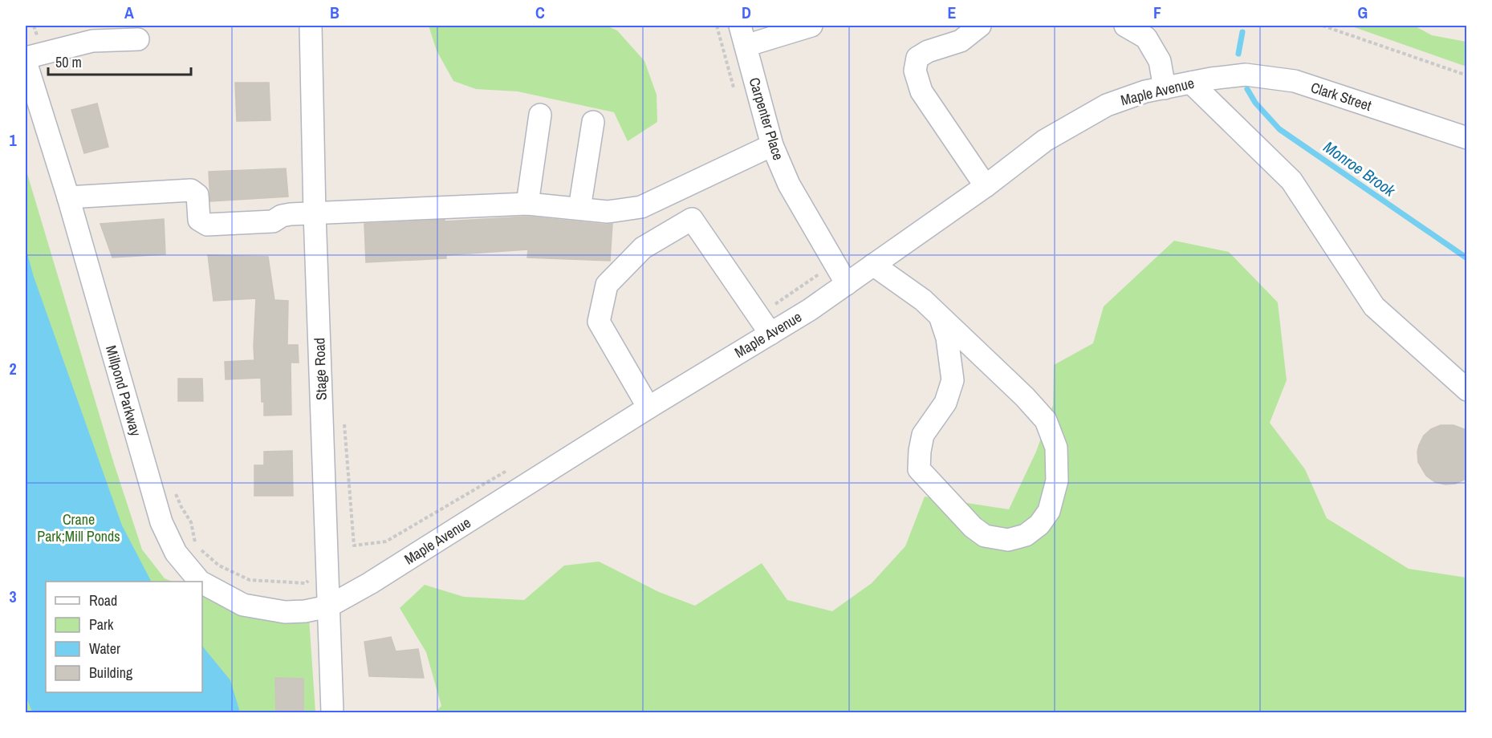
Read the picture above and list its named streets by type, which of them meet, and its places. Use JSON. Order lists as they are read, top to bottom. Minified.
{"streets":{"street":["Maple Avenue","Clark Street","Carpenter Place","Stage Road","Millpond Parkway"]},"crossings":[["Maple Avenue","Clark Street"],["Maple Avenue","Carpenter Place"],["Maple Avenue","Stage Road"],["Maple Avenue","Millpond Parkway"],["Stage Road","Millpond Parkway"]],"water":["Monroe Brook"],"parks":["Crane Park;Mill Ponds"],"legend":["Road","Park","Water","Building"],"scale_bar":"50 m","grid":{"columns":["A","B","C","D","E","F","G"],"rows":["1","2","3"]}}
